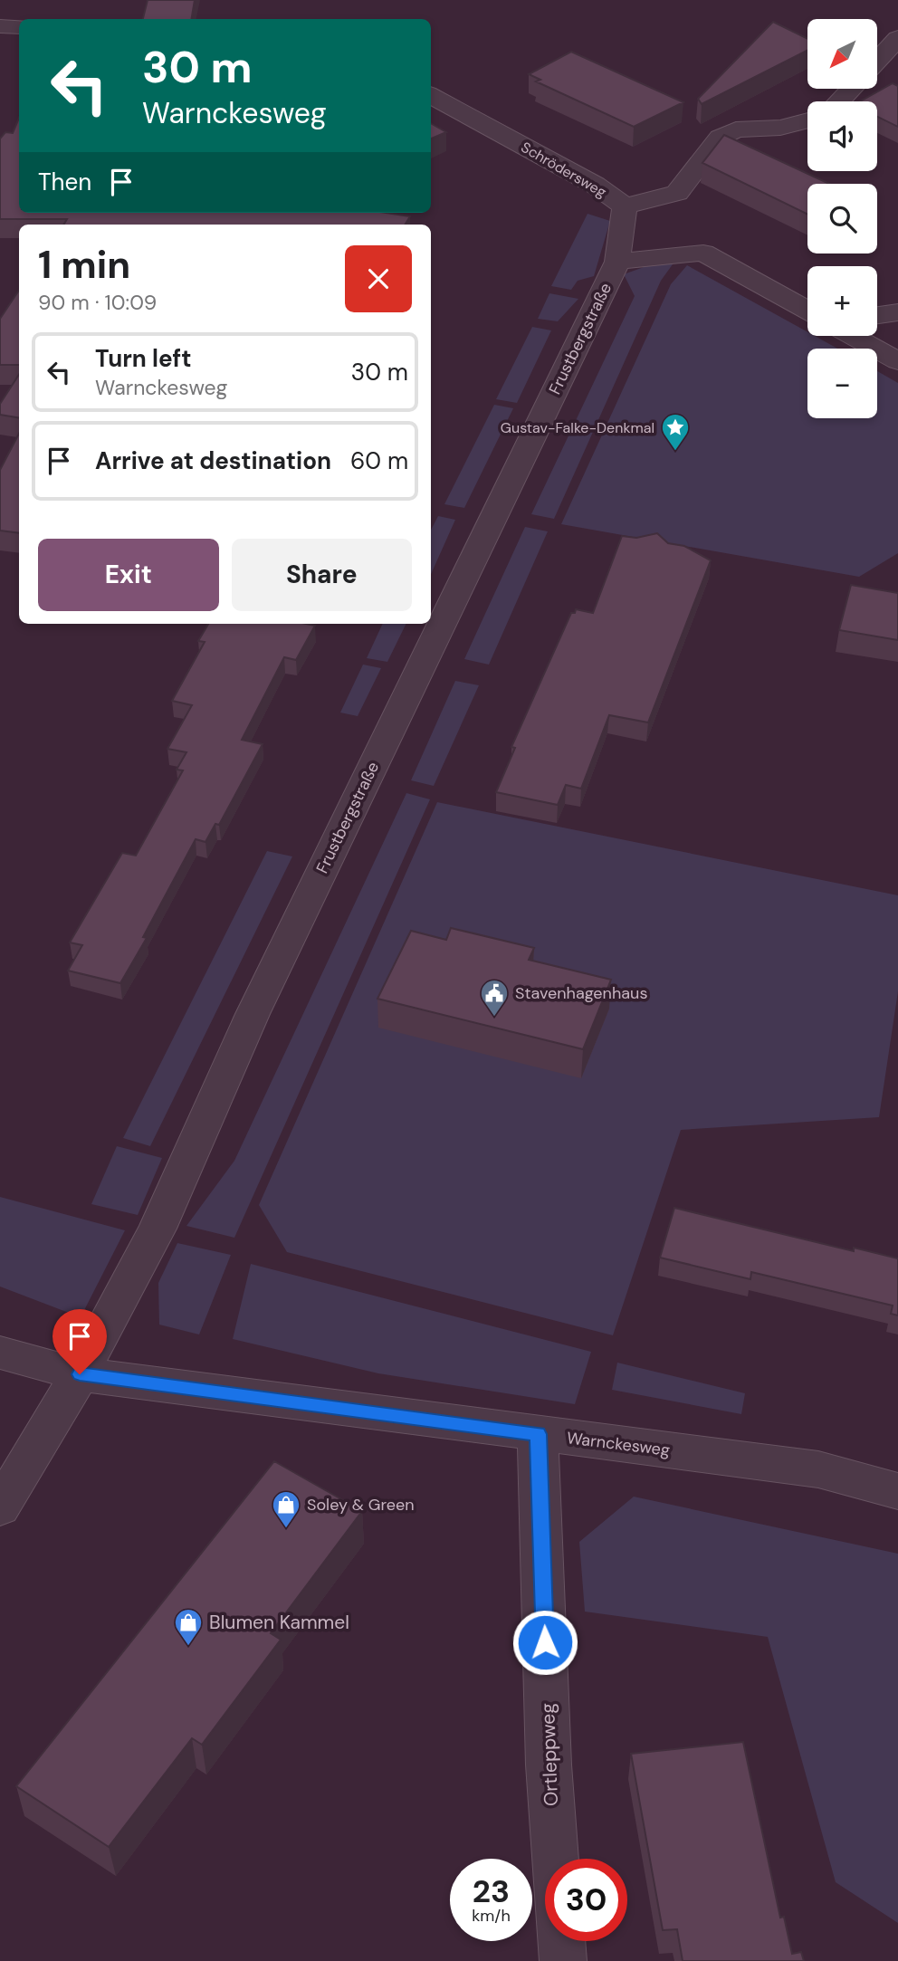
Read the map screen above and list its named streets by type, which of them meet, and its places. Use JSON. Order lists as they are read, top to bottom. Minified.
{"streets":{"street":["Schrödersweg","Frustbergstraße","Warnckesweg","Ortleppweg"]},"crossings":[["Schrödersweg","Frustbergstraße"],["Frustbergstraße","Warnckesweg"],["Warnckesweg","Ortleppweg"]],"places":{"place":["Gustav-Falke-Denkmal"],"public building":["Stavenhagenhaus"],"shop":["Soley & Green","Blumen Kammel"]},"north":"bottom left","page":{"map_buttons":["+","−"],"turn":["30 m","Warnckesweg"],"then":"Then","heading":["1 min","90 m · 10:09"],"list":[{"name":"Turn left","note":"Warnckesweg","value":"30 m"},{"name":"Arrive at destination","value":"60 m"}],"buttons":["Exit","Share"],"speed":"23 km/h","limit":"30"}}
